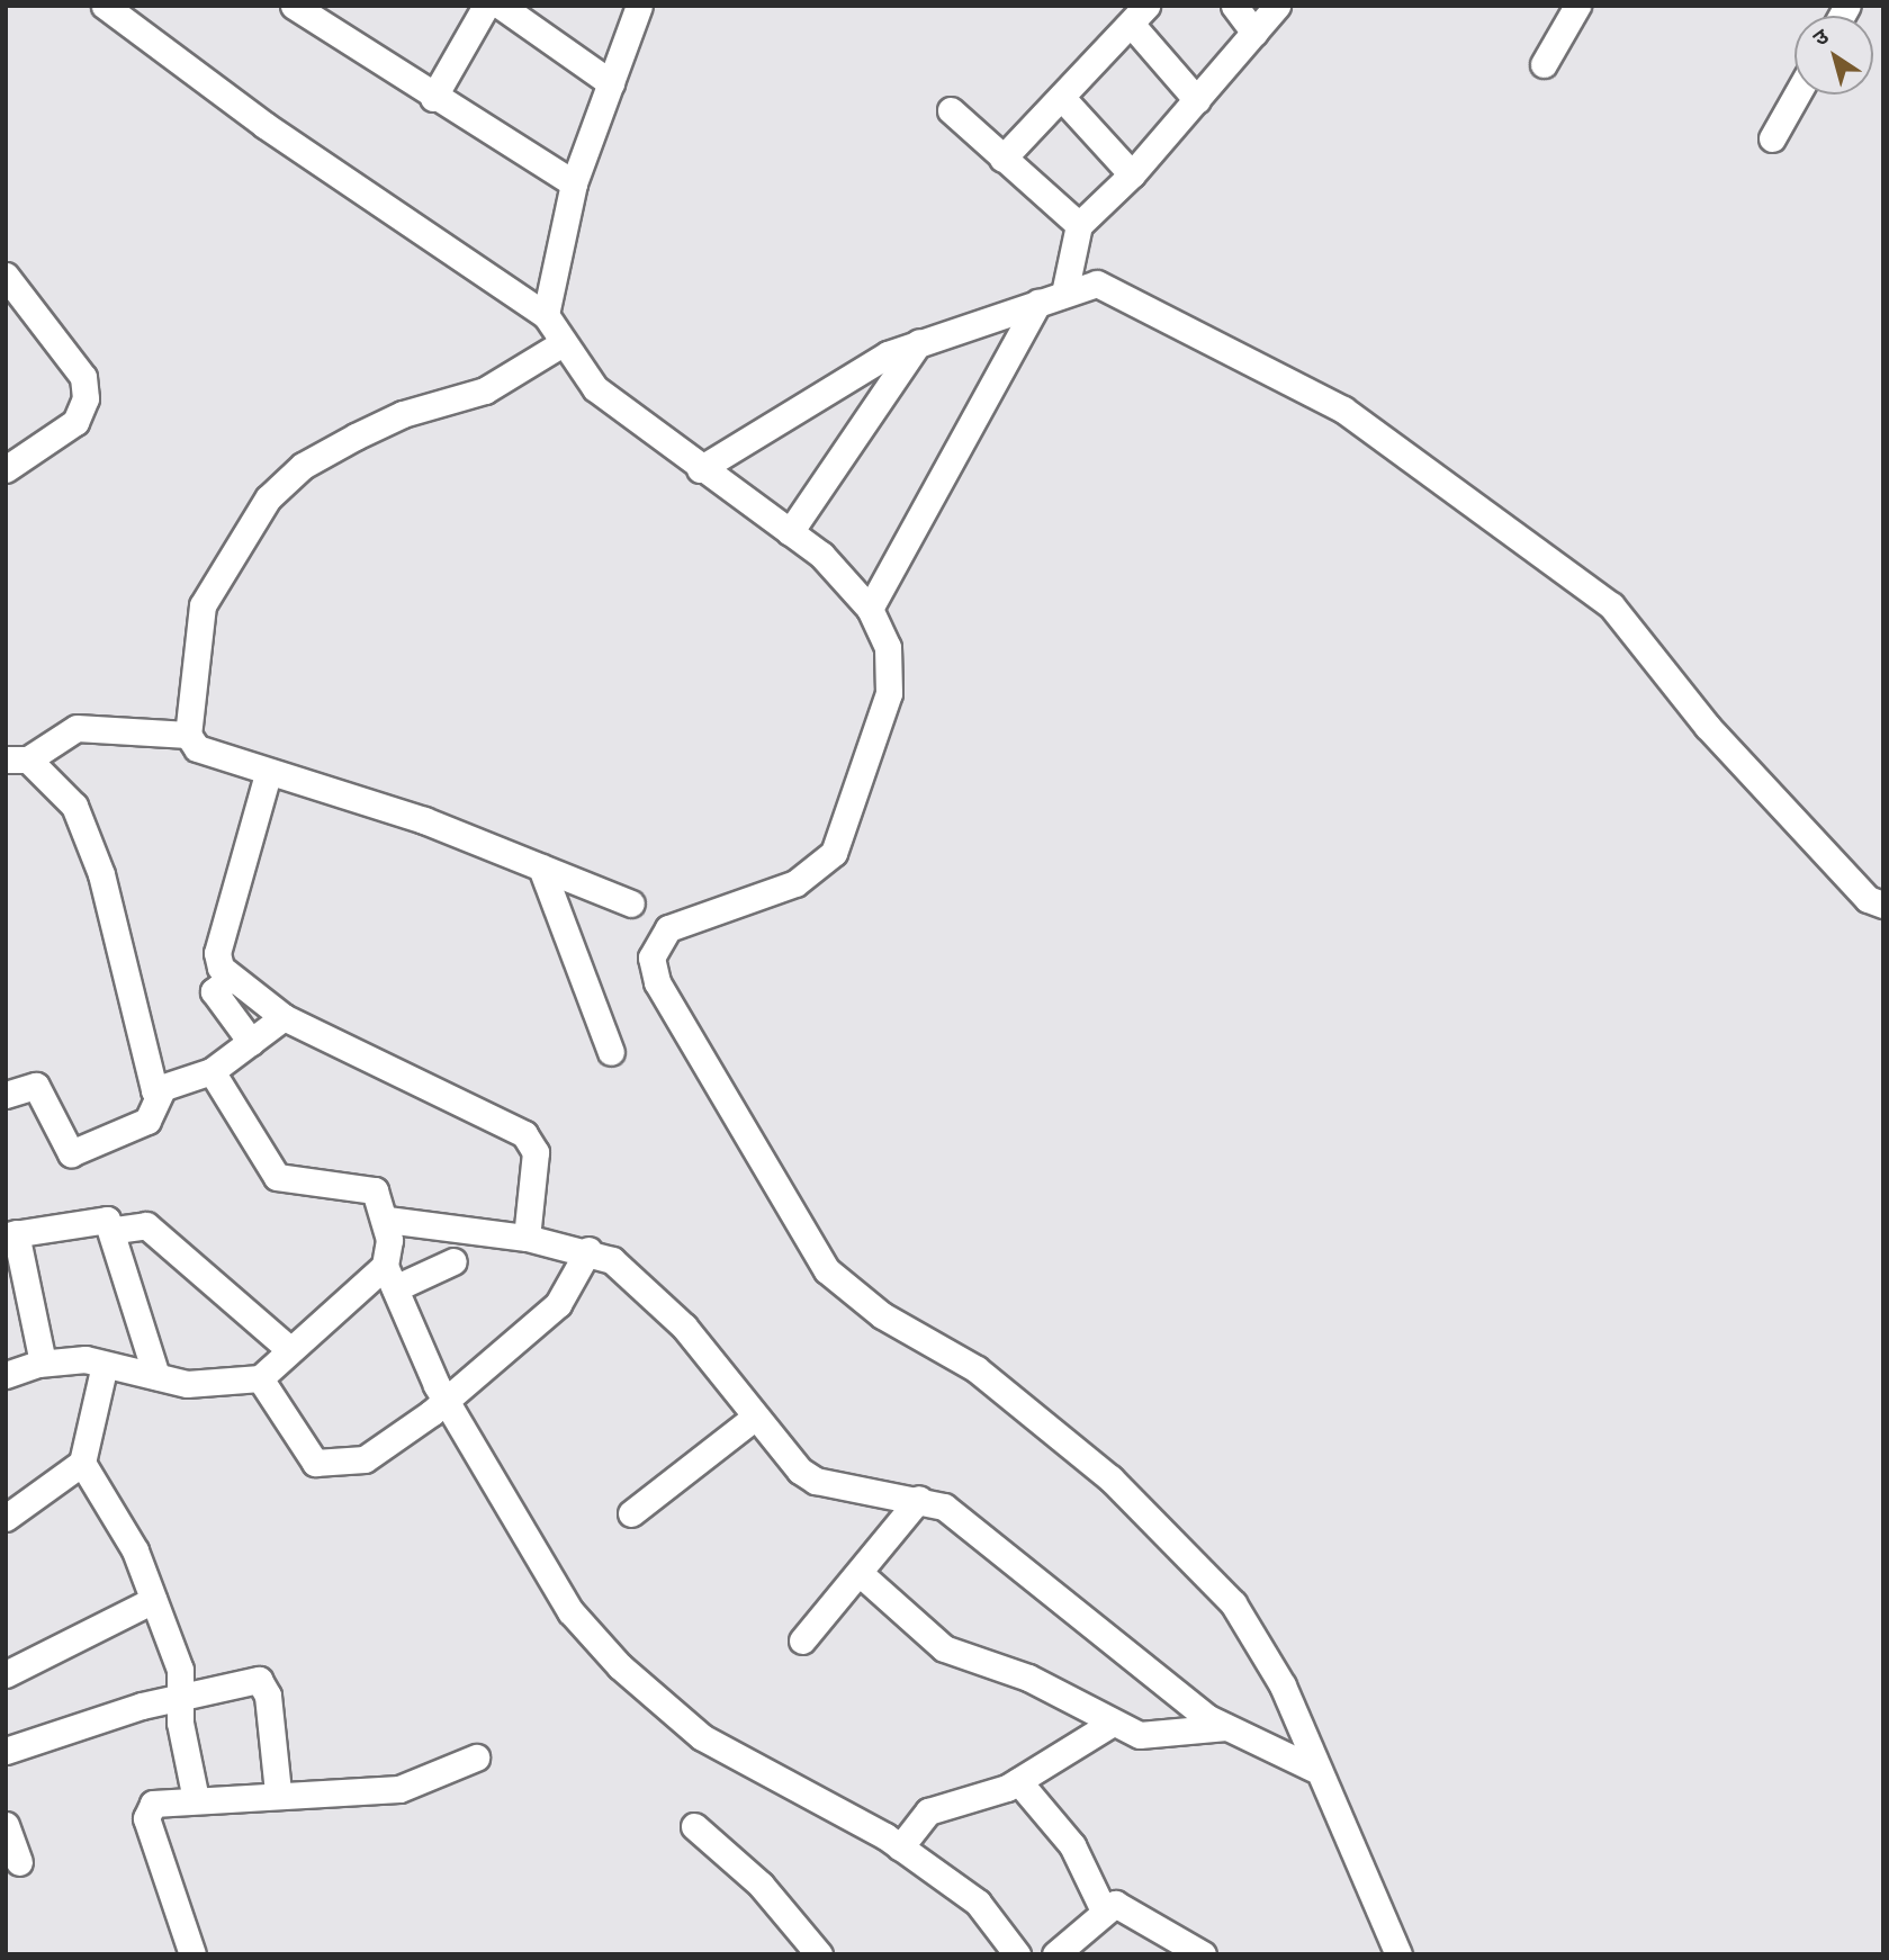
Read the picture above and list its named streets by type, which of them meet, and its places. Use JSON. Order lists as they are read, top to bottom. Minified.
{"north":"top left"}
